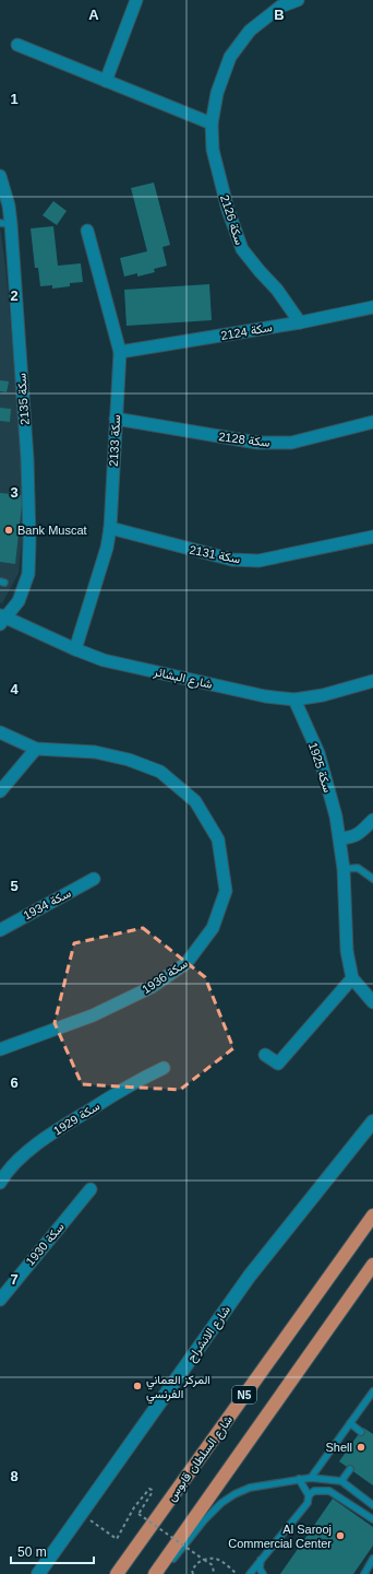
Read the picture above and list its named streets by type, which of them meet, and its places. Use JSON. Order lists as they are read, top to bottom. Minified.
{"streets":{"highway":["N5","شارع السلطان قابوس"],"street":["سكة 2126","سكة 2124","سكة 2135","سكة 2128","سكة 2133","سكة 2131","شارع البشائر","سكة 1925","سكة 1934","سكة 1936","سكة 1929","سكة 1930","شارع الانشراح"]},"crossings":[["سكة 2126","سكة 2124"],["سكة 2124","سكة 2133"],["سكة 2135","شارع البشائر"],["سكة 2128","سكة 2133"],["سكة 2133","سكة 2131"],["سكة 2133","شارع البشائر"],["شارع البشائر","سكة 1925"]],"places":["Bank Muscat","المركز العماني الفرنسي","Shell","Al Sarooj Commercial Center"],"scale_bar":"50 m","grid":{"columns":["A","B"],"rows":["1","2","3","4","5","6","7","8"]}}
